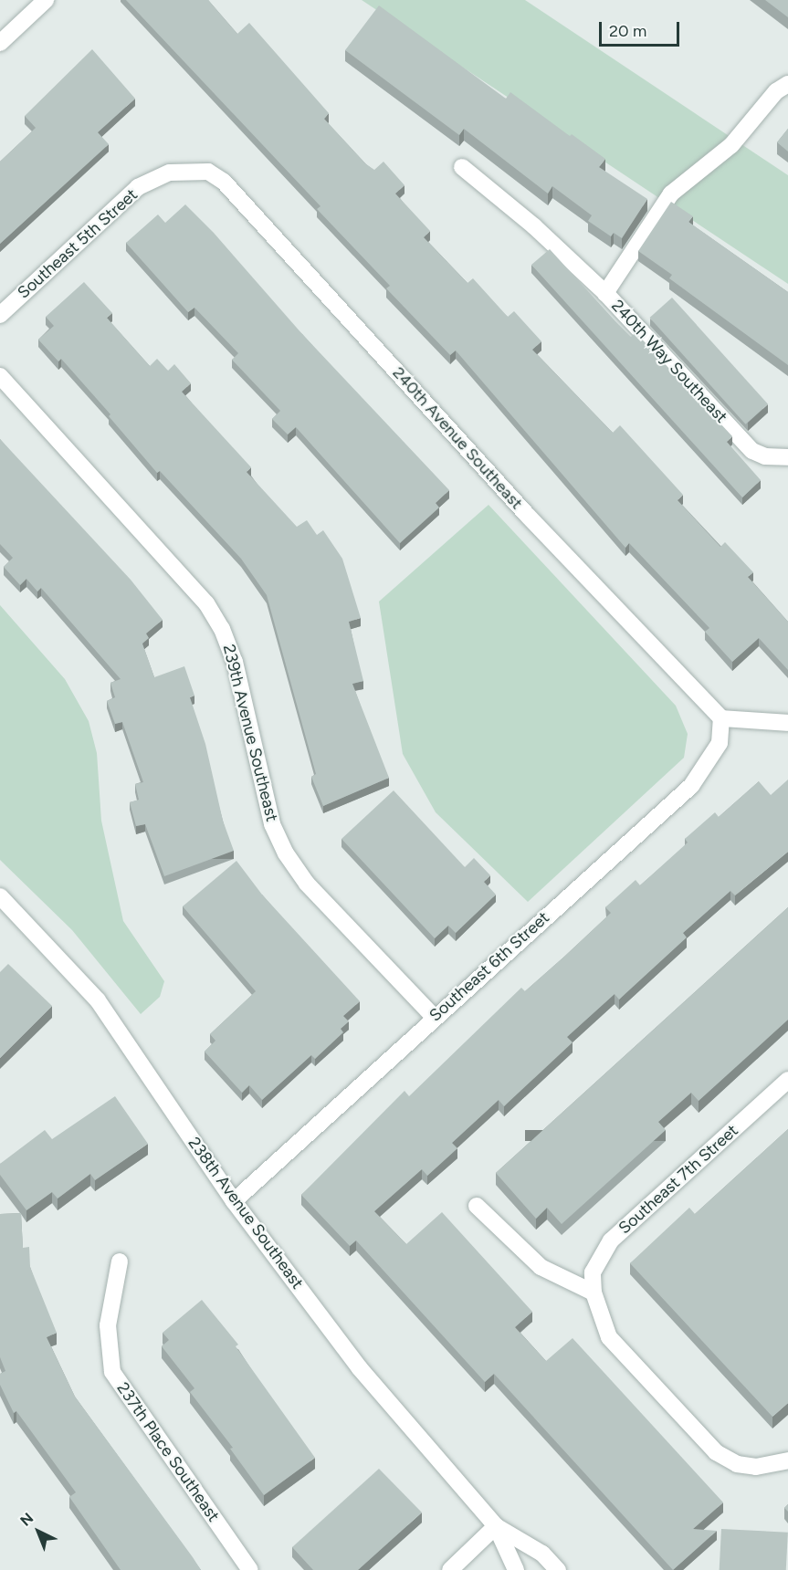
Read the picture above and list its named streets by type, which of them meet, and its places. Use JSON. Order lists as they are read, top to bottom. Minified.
{"streets":{"street":["Southeast 5th Street","240th Way Southeast","240th Avenue Southeast","239th Avenue Southeast","Southeast 6th Street","Southeast 7th Street","238th Avenue Southeast","237th Place Southeast"]},"crossings":[["Southeast 5th Street","240th Avenue Southeast"],["240th Avenue Southeast","Southeast 6th Street"],["239th Avenue Southeast","Southeast 6th Street"],["Southeast 6th Street","238th Avenue Southeast"]],"scale_bar":"20 m","north":"top left"}
